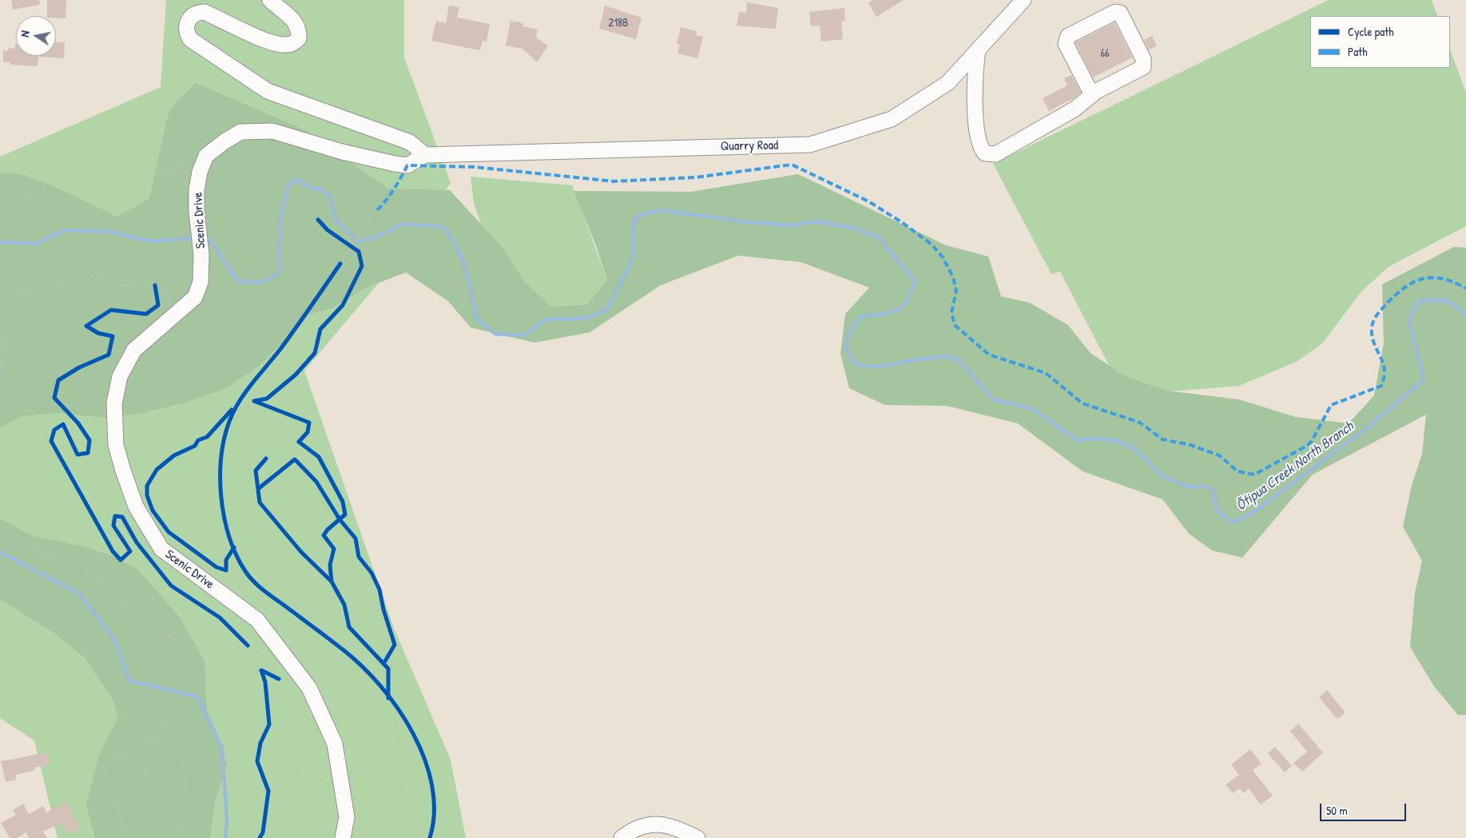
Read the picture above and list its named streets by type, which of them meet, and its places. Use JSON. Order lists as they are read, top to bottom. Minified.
{"streets":{"street":["Quarry Road","Scenic Drive"]},"water":["Ōtipua Creek North Branch"],"house_numbers":["218B","66"],"legend":["Cycle path","Path"],"scale_bar":"50 m","north":"left"}
